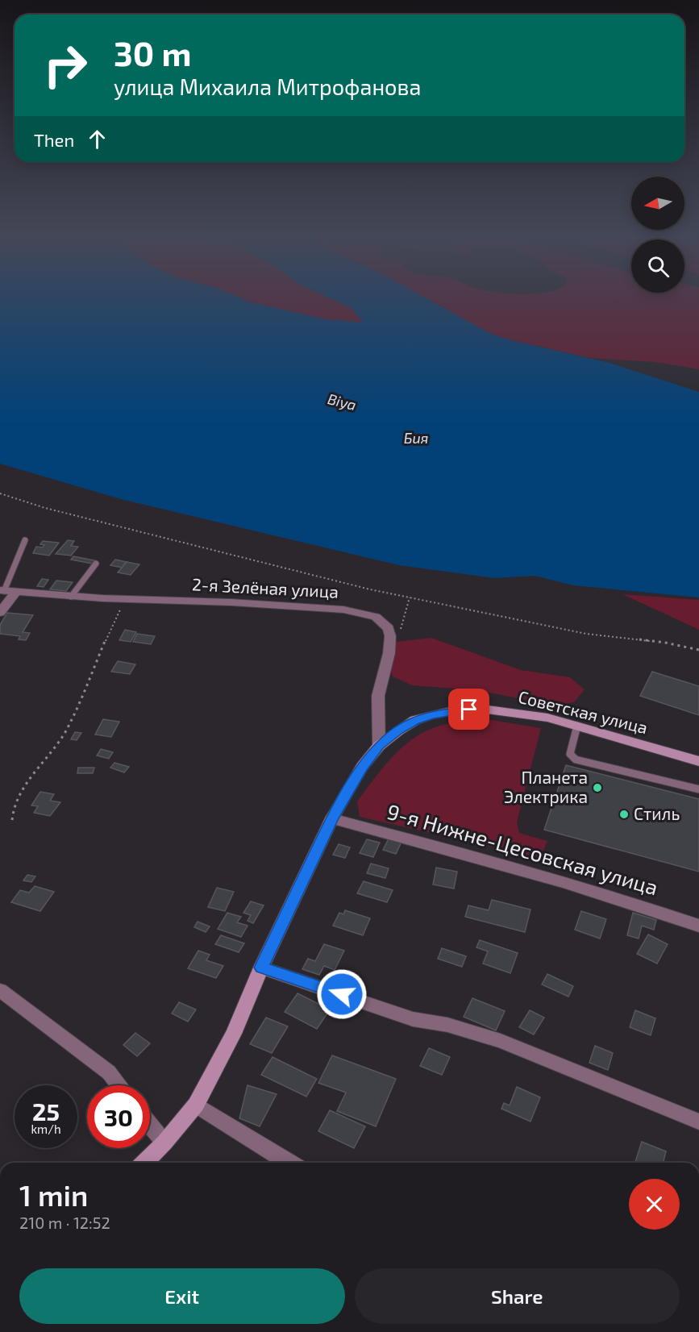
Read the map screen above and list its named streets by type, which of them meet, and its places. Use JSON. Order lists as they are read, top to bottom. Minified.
{"streets":{"main road":["Советская улица"],"street":["2-я Зелёная улица","9-я Нижне-Цесовская улица"]},"crossings":[["2-я Зелёная улица","Советская улица"],["Советская улица","9-я Нижне-Цесовская улица"]],"water":["Biya","Бия"],"places":["Планета Электрика","Стиль"],"north":"left","page":{"turn":["30 m","улица Михаила Митрофанова"],"then":"Then","speed":"25 km/h","limit":"30","heading":["1 min","210 m · 12:52"],"buttons":["Exit","Share"]}}
